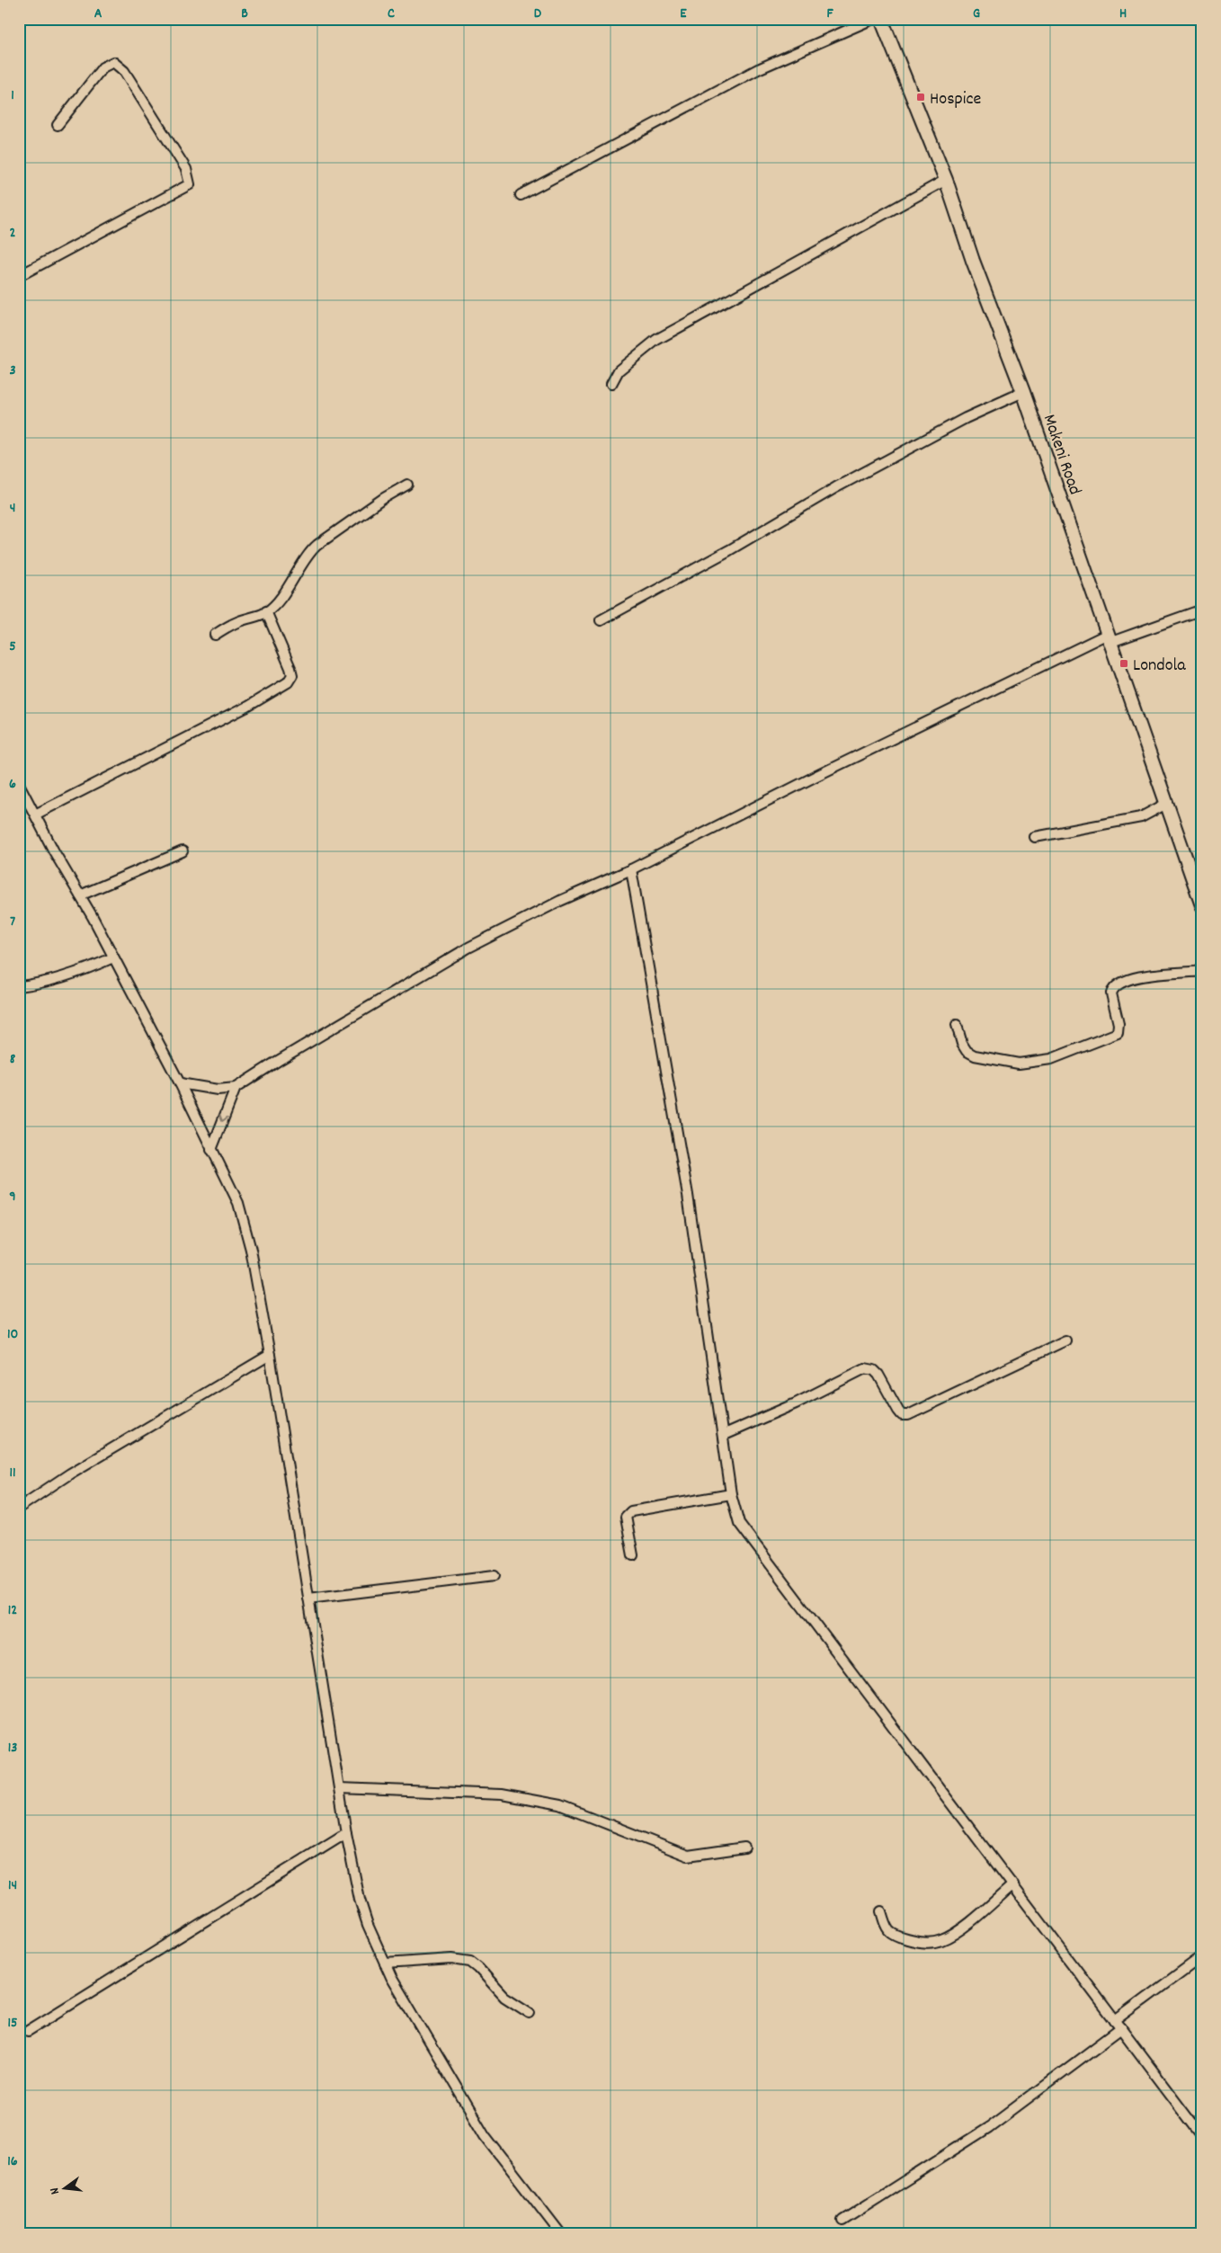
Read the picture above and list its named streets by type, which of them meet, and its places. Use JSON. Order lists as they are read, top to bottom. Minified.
{"streets":{"main road":["Makeni Road"]},"places":{"transit":["Hospice","Londola"]},"north":"left","grid":{"columns":["A","B","C","D","E","F","G","H"],"rows":["1","2","3","4","5","6","7","8","9","10","11","12","13","14","15","16"]}}
